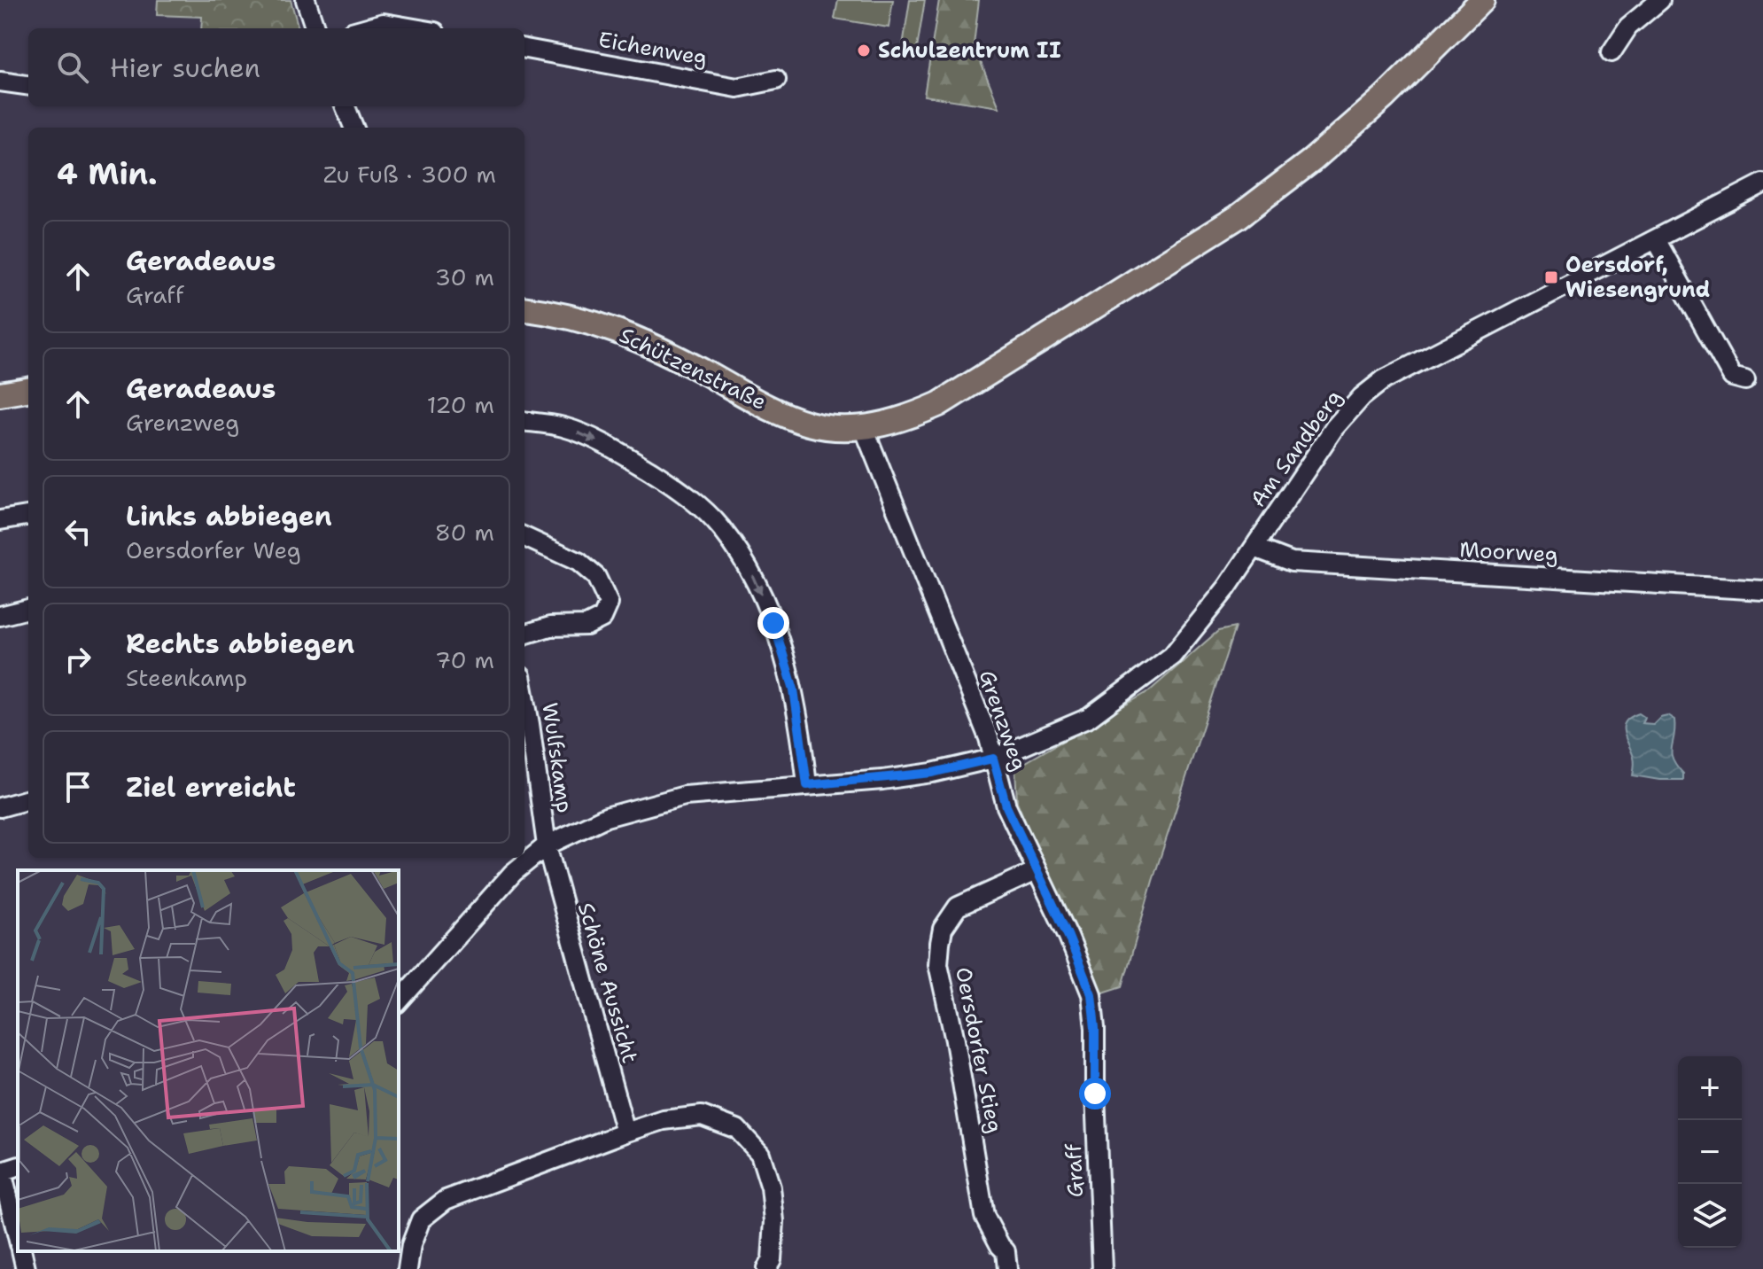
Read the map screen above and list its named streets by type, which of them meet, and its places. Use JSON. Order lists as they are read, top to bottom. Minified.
{"streets":{"main road":["Schützenstraße"],"street":["Eichenweg","Am Sandberg","Moorweg","Grenzweg","Wulfskamp","Schöne Aussicht","Oersdorfer Stieg","Graff"]},"crossings":[["Schützenstraße","Grenzweg"],["Am Sandberg","Moorweg"],["Am Sandberg","Grenzweg"],["Am Sandberg","Wulfskamp"],["Am Sandberg","Schöne Aussicht"],["Grenzweg","Oersdorfer Stieg"],["Grenzweg","Graff"],["Wulfskamp","Schöne Aussicht"]],"places":{"other":["Schulzentrum II"],"transit":["Oersdorf, Wiesengrund"]},"page":{"search":"Hier suchen","heading":["4 Min.","Zu Fuß · 300 m"],"list":[["Geradeaus","Graff","30 m"],["Geradeaus","Grenzweg","120 m"],["Links abbiegen","Oersdorfer Weg","80 m"],["Rechts abbiegen","Steenkamp","70 m"],"Ziel erreicht"],"map_buttons":["+","−"]}}
